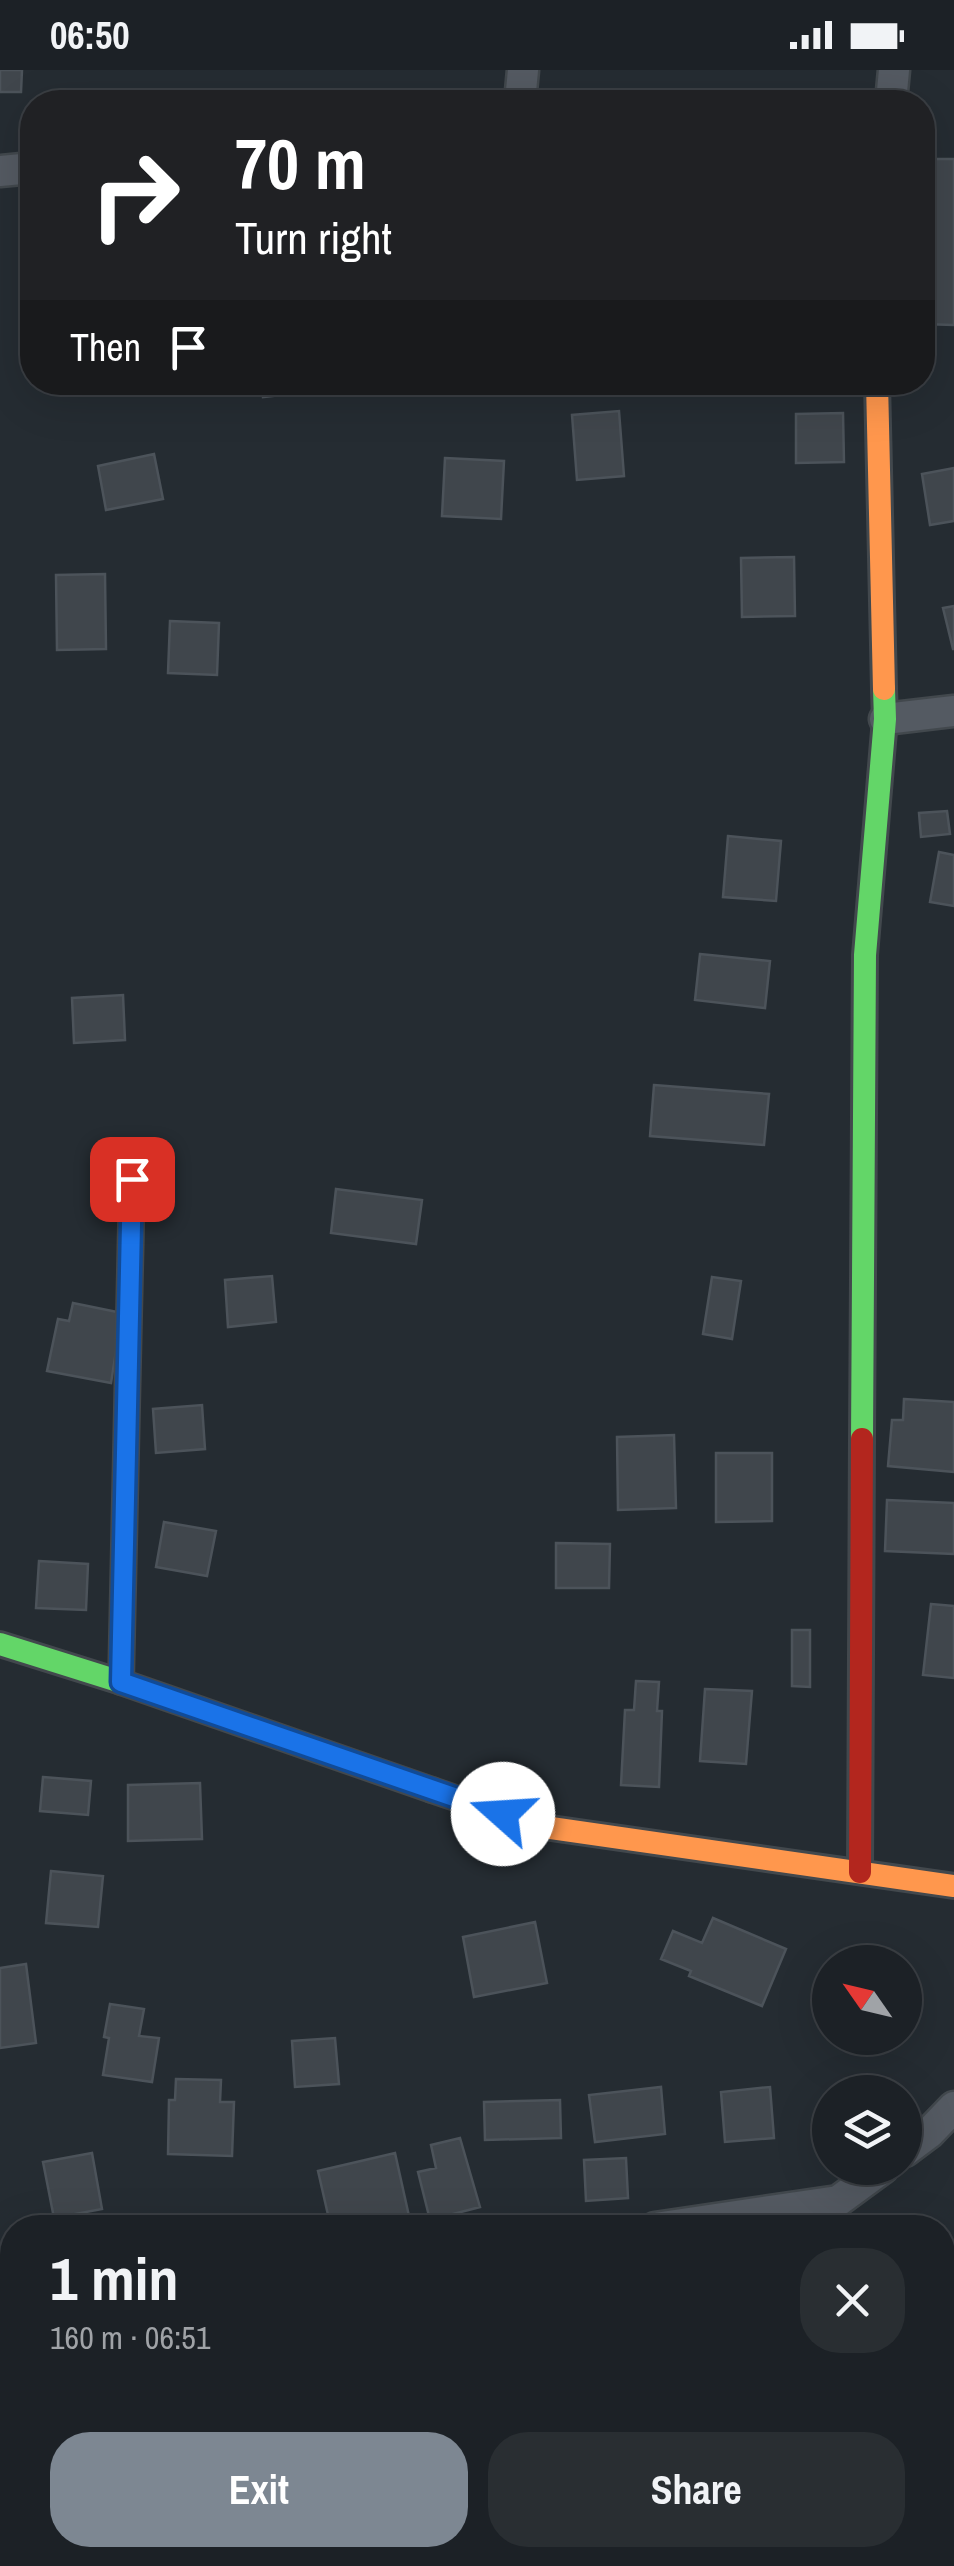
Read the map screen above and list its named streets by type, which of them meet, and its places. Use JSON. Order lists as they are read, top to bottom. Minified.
{"north":"top left","page":{"status":"06:50","turn":["70 m","Turn right"],"then":"Then","heading":["1 min","160 m · 06:51"],"buttons":["Exit","Share"]}}
